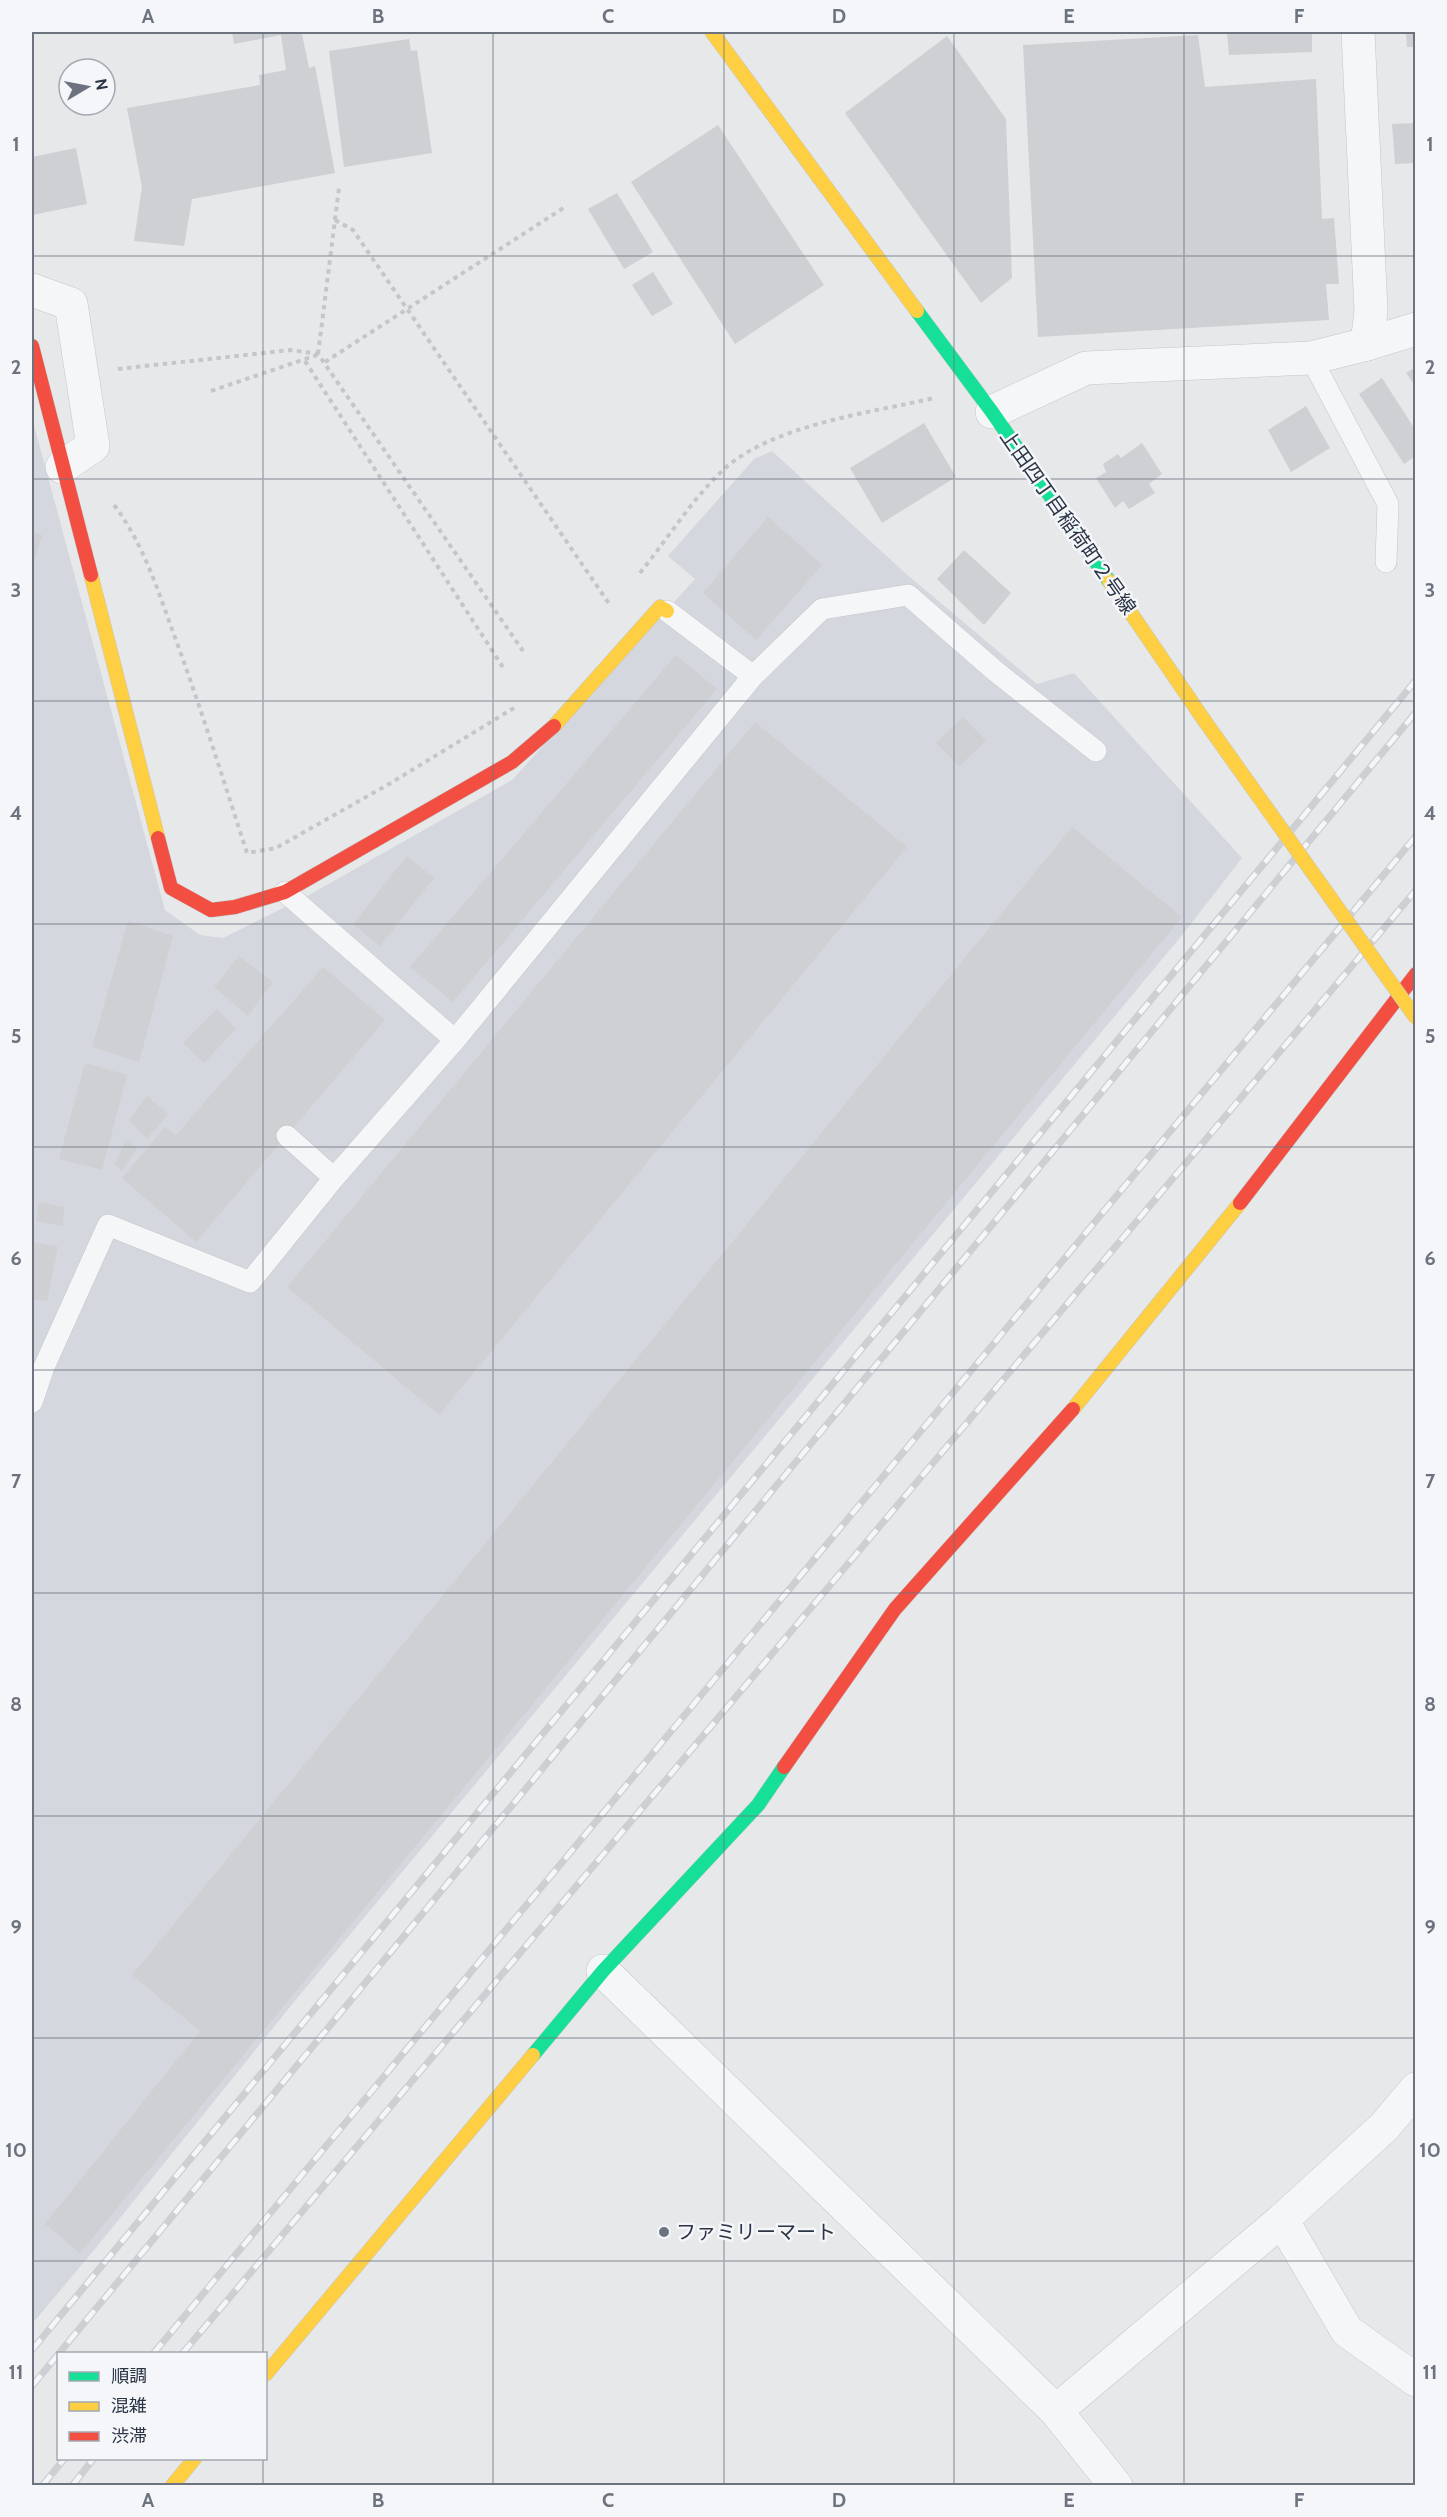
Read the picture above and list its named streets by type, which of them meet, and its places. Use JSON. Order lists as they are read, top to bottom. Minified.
{"streets":{"street":["上田四丁目稲荷町２号線"]},"places":["ファミリーマート"],"legend":["順調","混雑","渋滞"],"north":"right","grid":{"columns":["A","B","C","D","E","F"],"rows":["1","2","3","4","5","6","7","8","9","10","11"]}}
